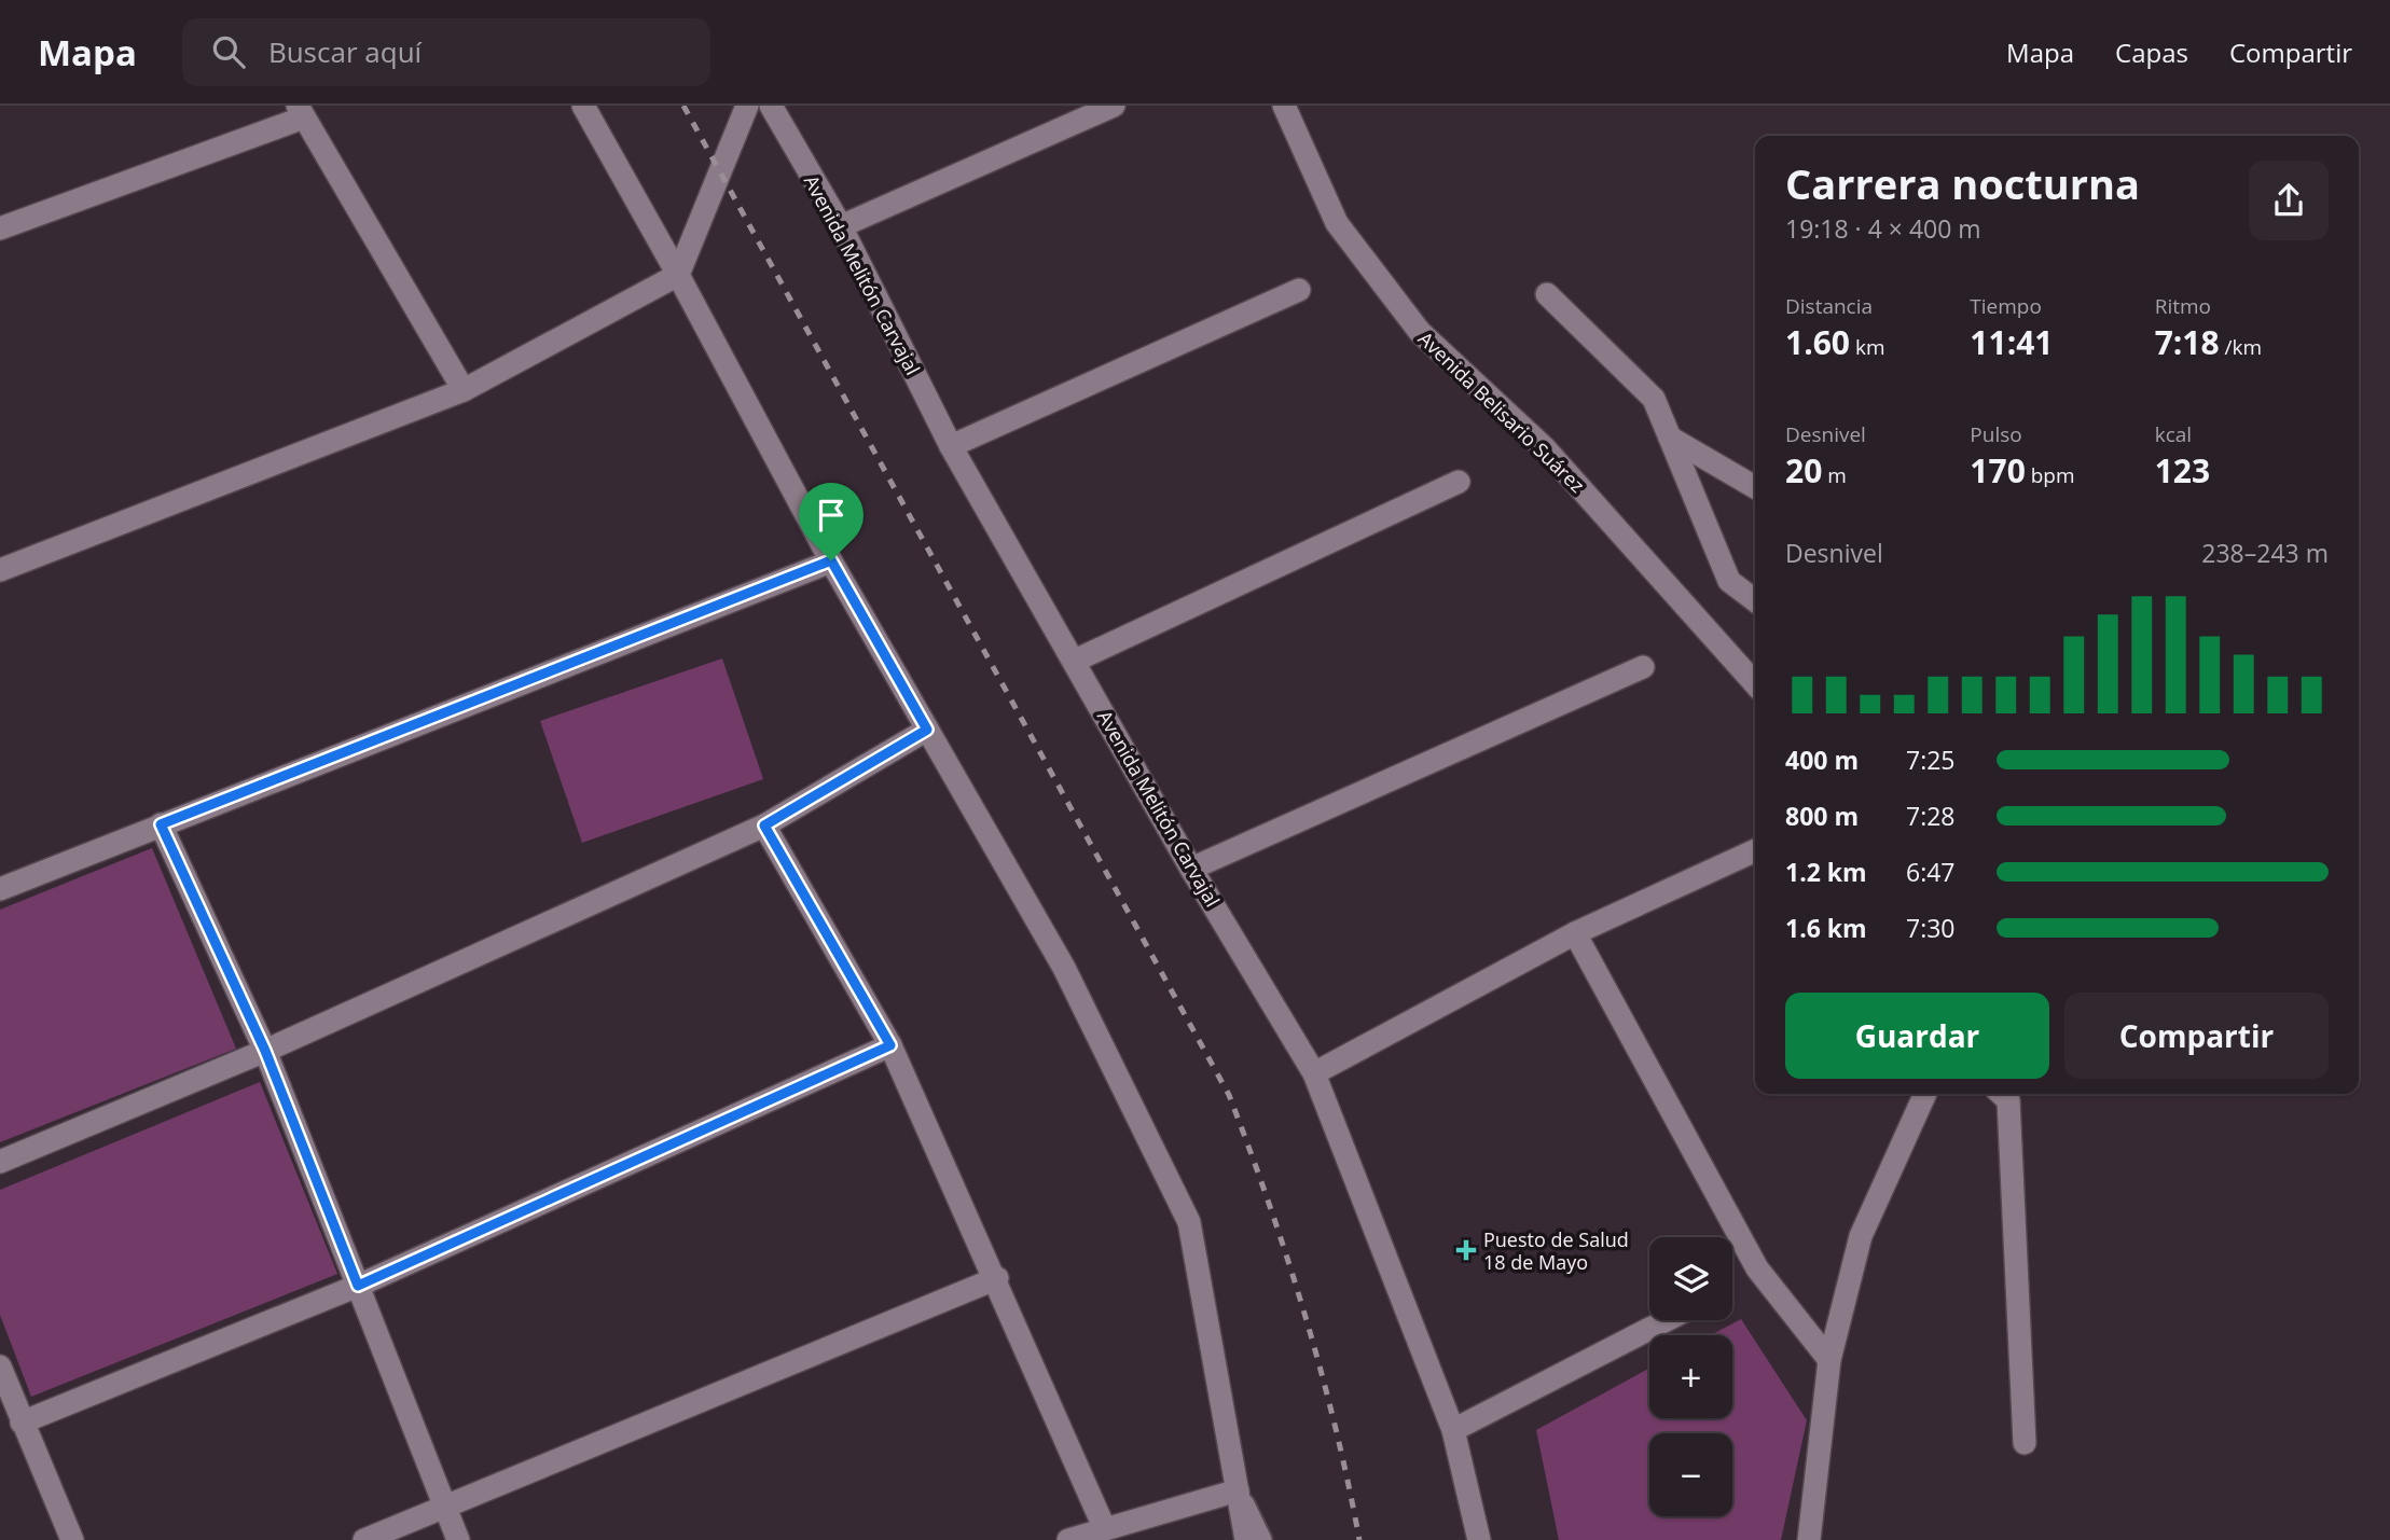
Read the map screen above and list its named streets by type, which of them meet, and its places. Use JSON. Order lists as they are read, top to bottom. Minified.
{"streets":{"street":["Avenida Melitón Carvajal","Avenida Belisario Suárez"]},"places":{"health":["Puesto de Salud 18 de Mayo"]},"page":{"header":"Mapa","search":"Buscar aquí","nav":["Mapa","Capas","Compartir"],"heading":["Carrera nocturna","19:18 · 4 × 400 m"],"stats":[["Distancia","1.60 km"],["Tiempo","11:41"],["Ritmo","7:18 /km"],["Desnivel","20 m"],["Pulso","170 bpm"],["kcal","123"]],"chart":["Desnivel","238–243 m"],"list":[{"name":"400 m","note":"7:25"},{"name":"800 m","note":"7:28"},{"name":"1.2 km","note":"6:47"},{"name":"1.6 km","note":"7:30"}],"buttons":["Guardar","Compartir"],"map_buttons":["+","−"]}}
